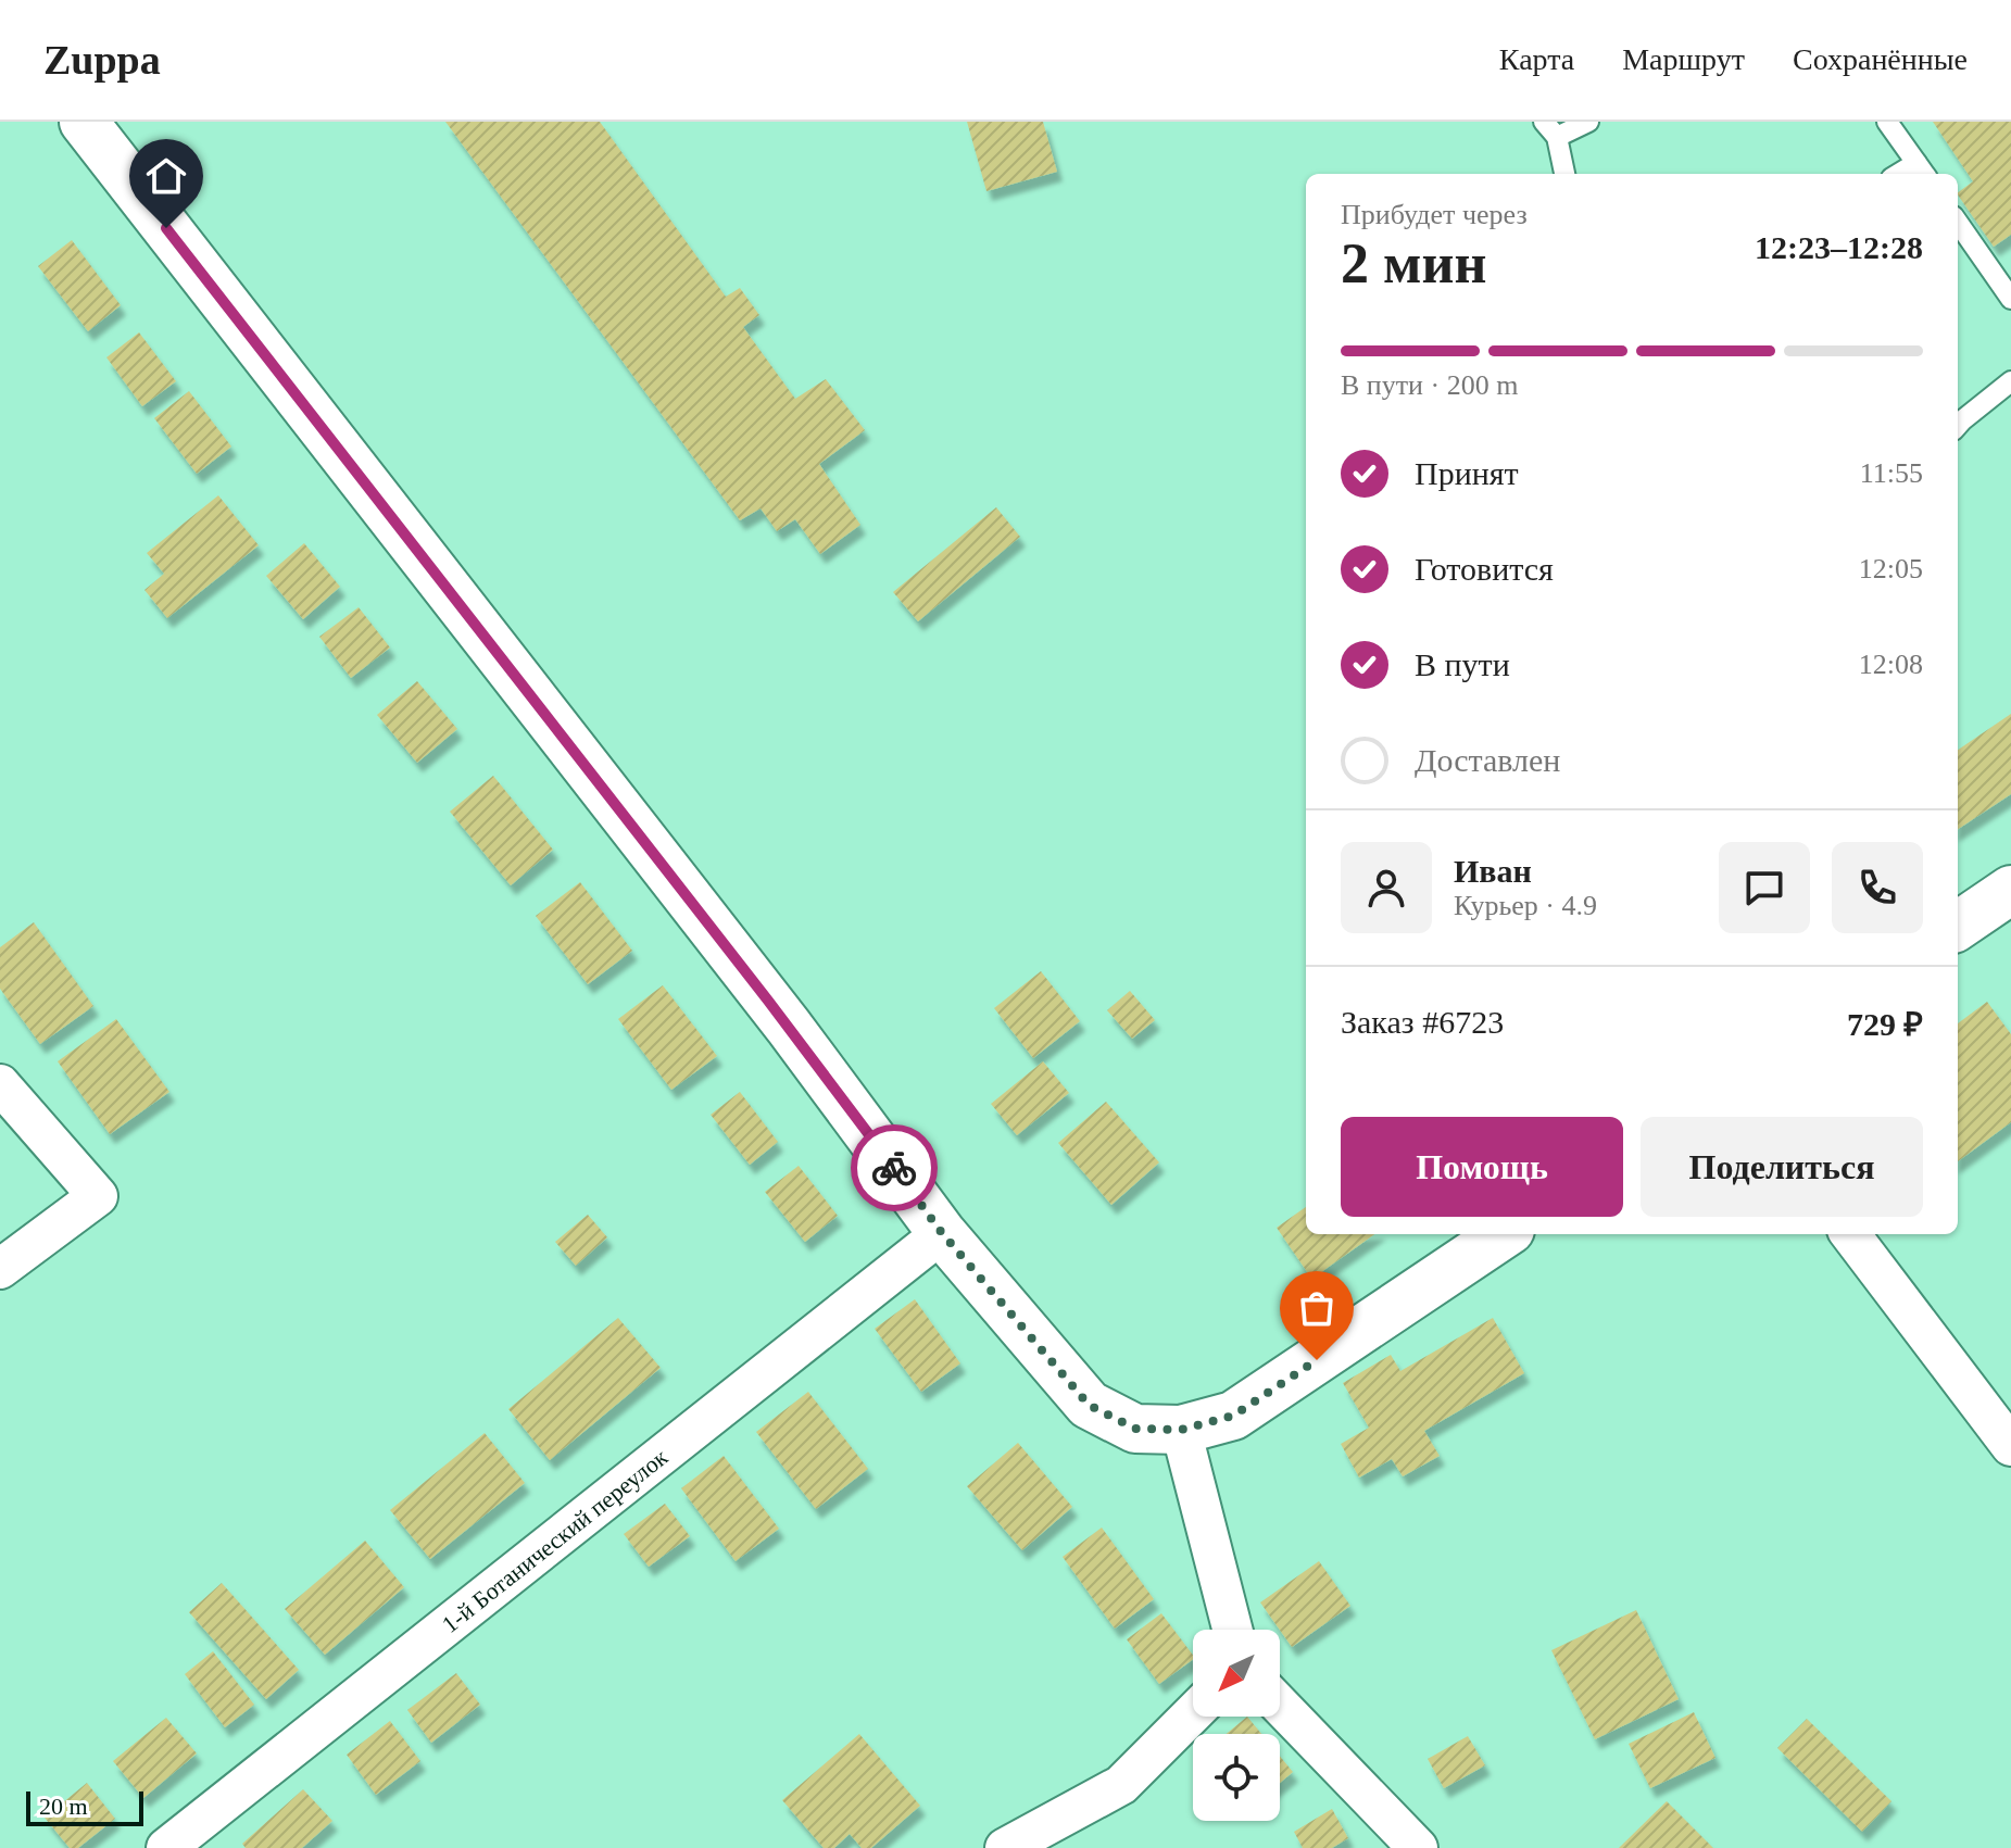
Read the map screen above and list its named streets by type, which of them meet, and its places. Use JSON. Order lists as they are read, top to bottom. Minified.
{"streets":{"street":["1-й Ботанический переулок"]},"scale_bar":"20 m","north":"bottom left","page":{"header":"Zuppa","nav":["Карта","Маршрут","Сохранённые"],"heading":["2 мин","Прибудет через","12:23–12:28"],"panel":["Иван","Курьер · 4.9","Заказ #6723","729 ₽"],"bar":"В пути · 200 m","list":[["Принят","11:55"],["Готовится","12:05"],["В пути","12:08"],"Доставлен"],"buttons":["Помощь","Поделиться"],"scale":"20 m"}}
